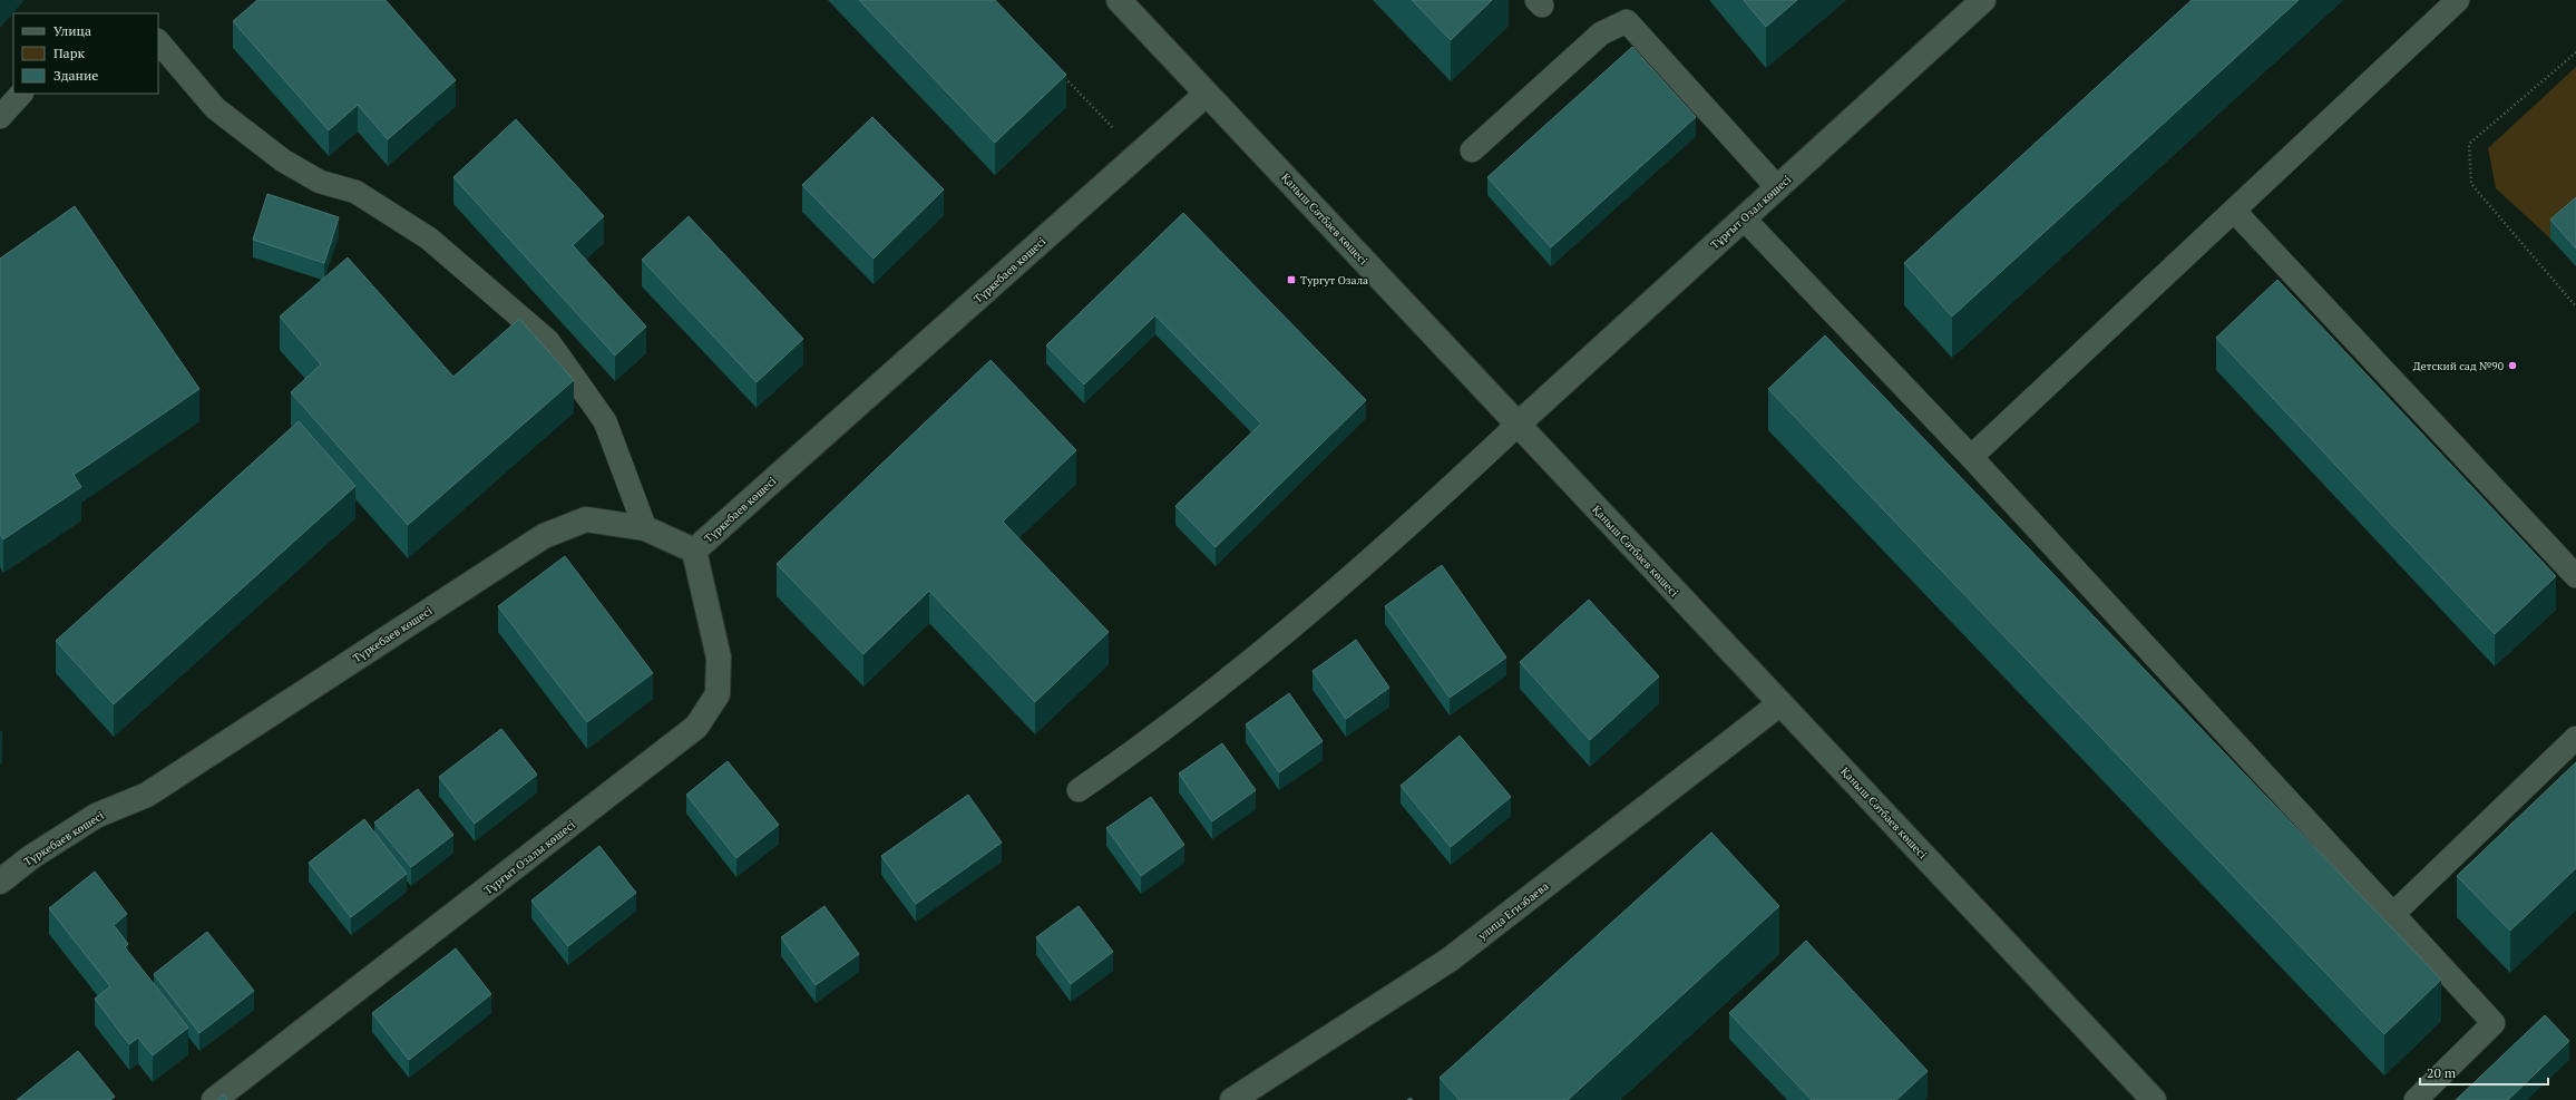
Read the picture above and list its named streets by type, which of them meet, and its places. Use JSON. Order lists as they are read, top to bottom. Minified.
{"streets":{"street":["Тұрғыт Озал көшесі","Қаныш Сәтбаев көшесі","Түркебаев көшесі","Тұрғыт Озалы көшесі","улица Егизбаева"]},"crossings":[["Тұрғыт Озал көшесі","Қаныш Сәтбаев көшесі"],["Қаныш Сәтбаев көшесі","Түркебаев көшесі"],["Қаныш Сәтбаев көшесі","улица Егизбаева"],["Түркебаев көшесі","Тұрғыт Озалы көшесі"]],"places":{"transit":["Тургут Озала"],"other":["Детский сад №90"]},"legend":["Улица","Парк","Здание"],"scale_bar":"20 m"}
